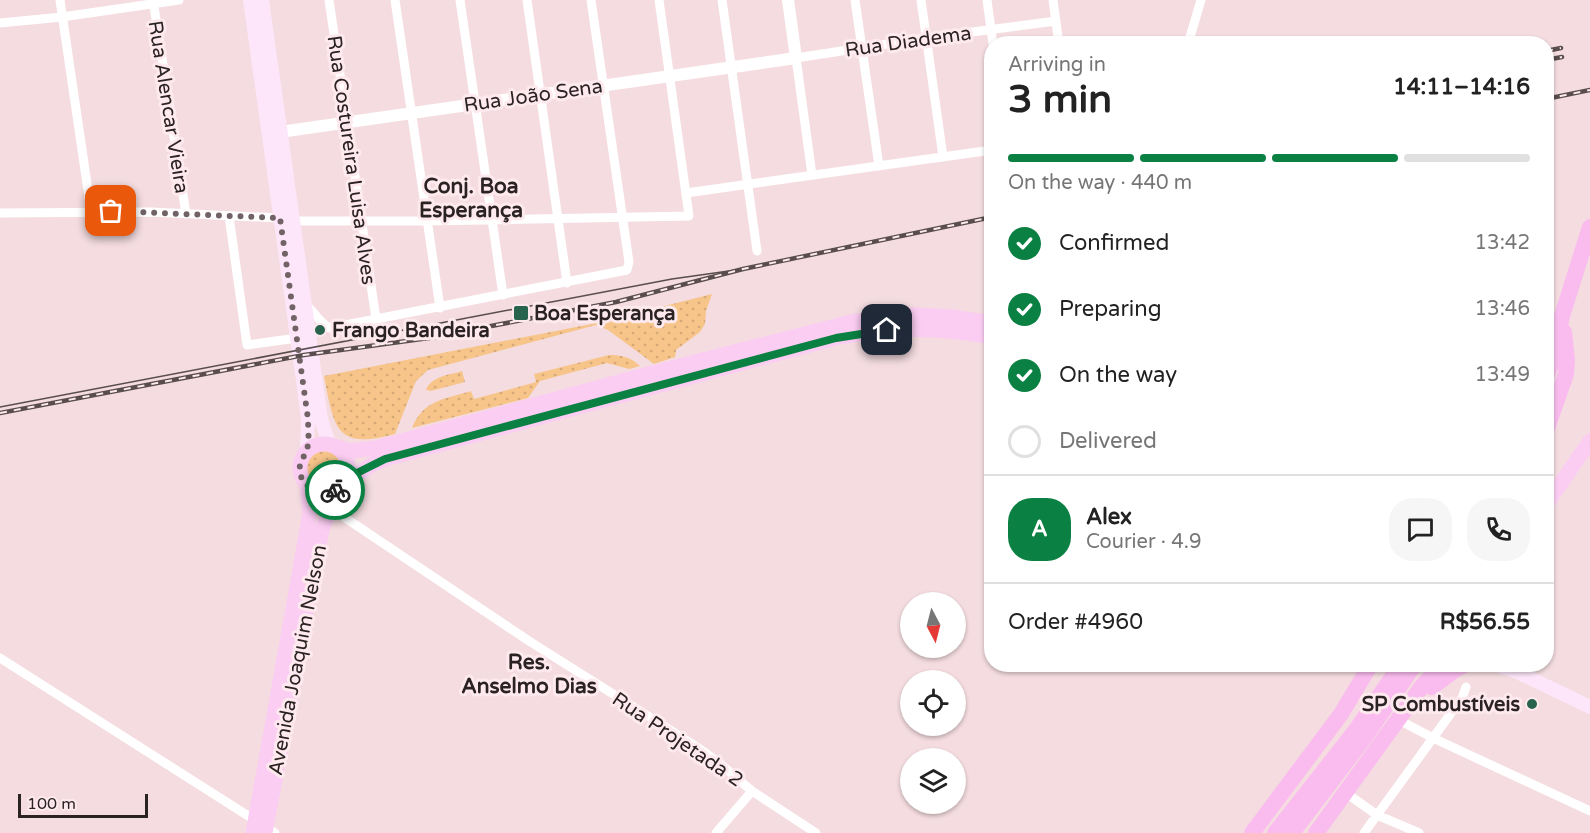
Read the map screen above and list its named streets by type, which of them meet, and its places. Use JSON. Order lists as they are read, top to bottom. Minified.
{"streets":{"main road":["Avenida Joaquim Nelson"],"street":["Rua Diadema","Rua João Sena","Rua Alencar Vieira","Rua Costureira Luisa Alves","Rua Projetada 2"]},"crossings":[["Rua Diadema","Rua João Sena"],["Rua João Sena","Rua Costureira Luisa Alves"],["Avenida Joaquim Nelson","Rua Projetada 2"]],"districts":["Conj. Boa Esperança","Res. Anselmo Dias"],"places":{"transit":["Boa Esperança"],"other":["Frango Bandeira","SP Combustíveis"]},"scale_bar":"100 m","north":"bottom","page":{"heading":["3 min","Arriving in","14:11–14:16"],"panel":["Alex","Courier · 4.9","Order #4960","R$56.55"],"bar":"On the way · 440 m","list":[["Confirmed","13:42"],["Preparing","13:46"],["On the way","13:49"],"Delivered"],"round":"A","scale":"100 m"}}
